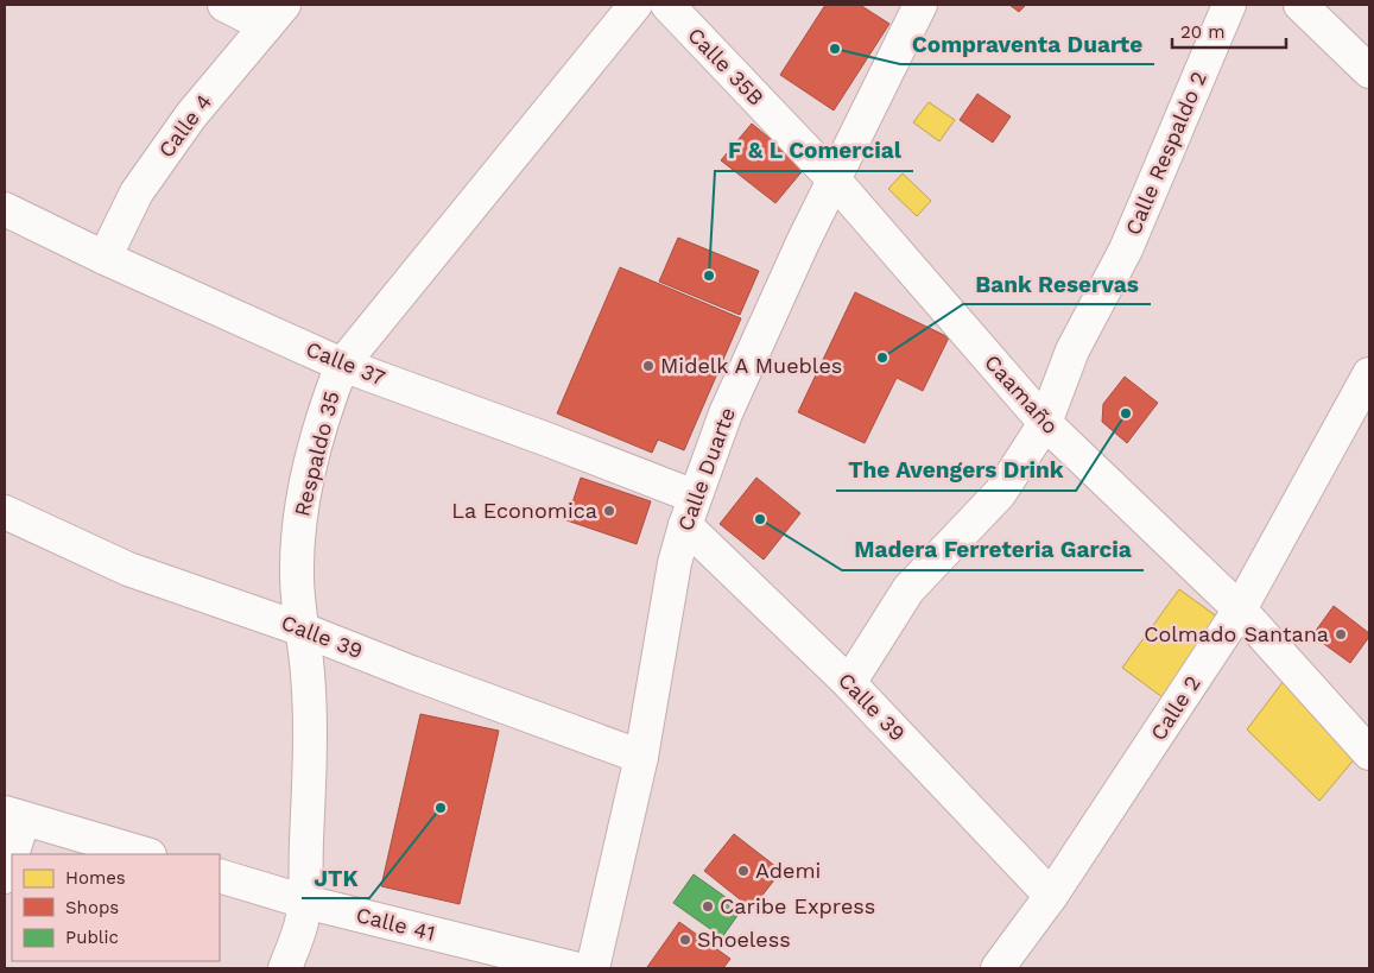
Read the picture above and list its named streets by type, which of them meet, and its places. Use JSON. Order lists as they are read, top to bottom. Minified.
{"streets":{"street":["Calle 35B","Calle 4","Calle Respaldo 2","Calle 37","Caamaño","Respaldo 35","Calle Duarte","Calle 39","Calle 2","Calle 41"]},"crossings":[["Calle 35B","Caamaño"],["Calle 35B","Calle Duarte"],["Calle 4","Calle 37"],["Calle Respaldo 2","Caamaño"],["Calle Respaldo 2","Calle 39"],["Calle 37","Respaldo 35"],["Calle 37","Calle Duarte"],["Calle 37","Calle 39"],["Caamaño","Calle Duarte"],["Caamaño","Calle 2"],["Respaldo 35","Calle 39"],["Respaldo 35","Calle 41"],["Calle Duarte","Calle 39"],["Calle 39","Calle 2"]],"places":["Compraventa Duarte","F & L Comercial","Bank Reservas","Midelk A Muebles","The Avengers Drink","La Economica","Madera Ferreteria Garcia","Colmado Santana","JTK","Ademi","Caribe Express","Shoeless"],"legend":["Homes","Shops","Public"],"scale_bar":"20 m"}
